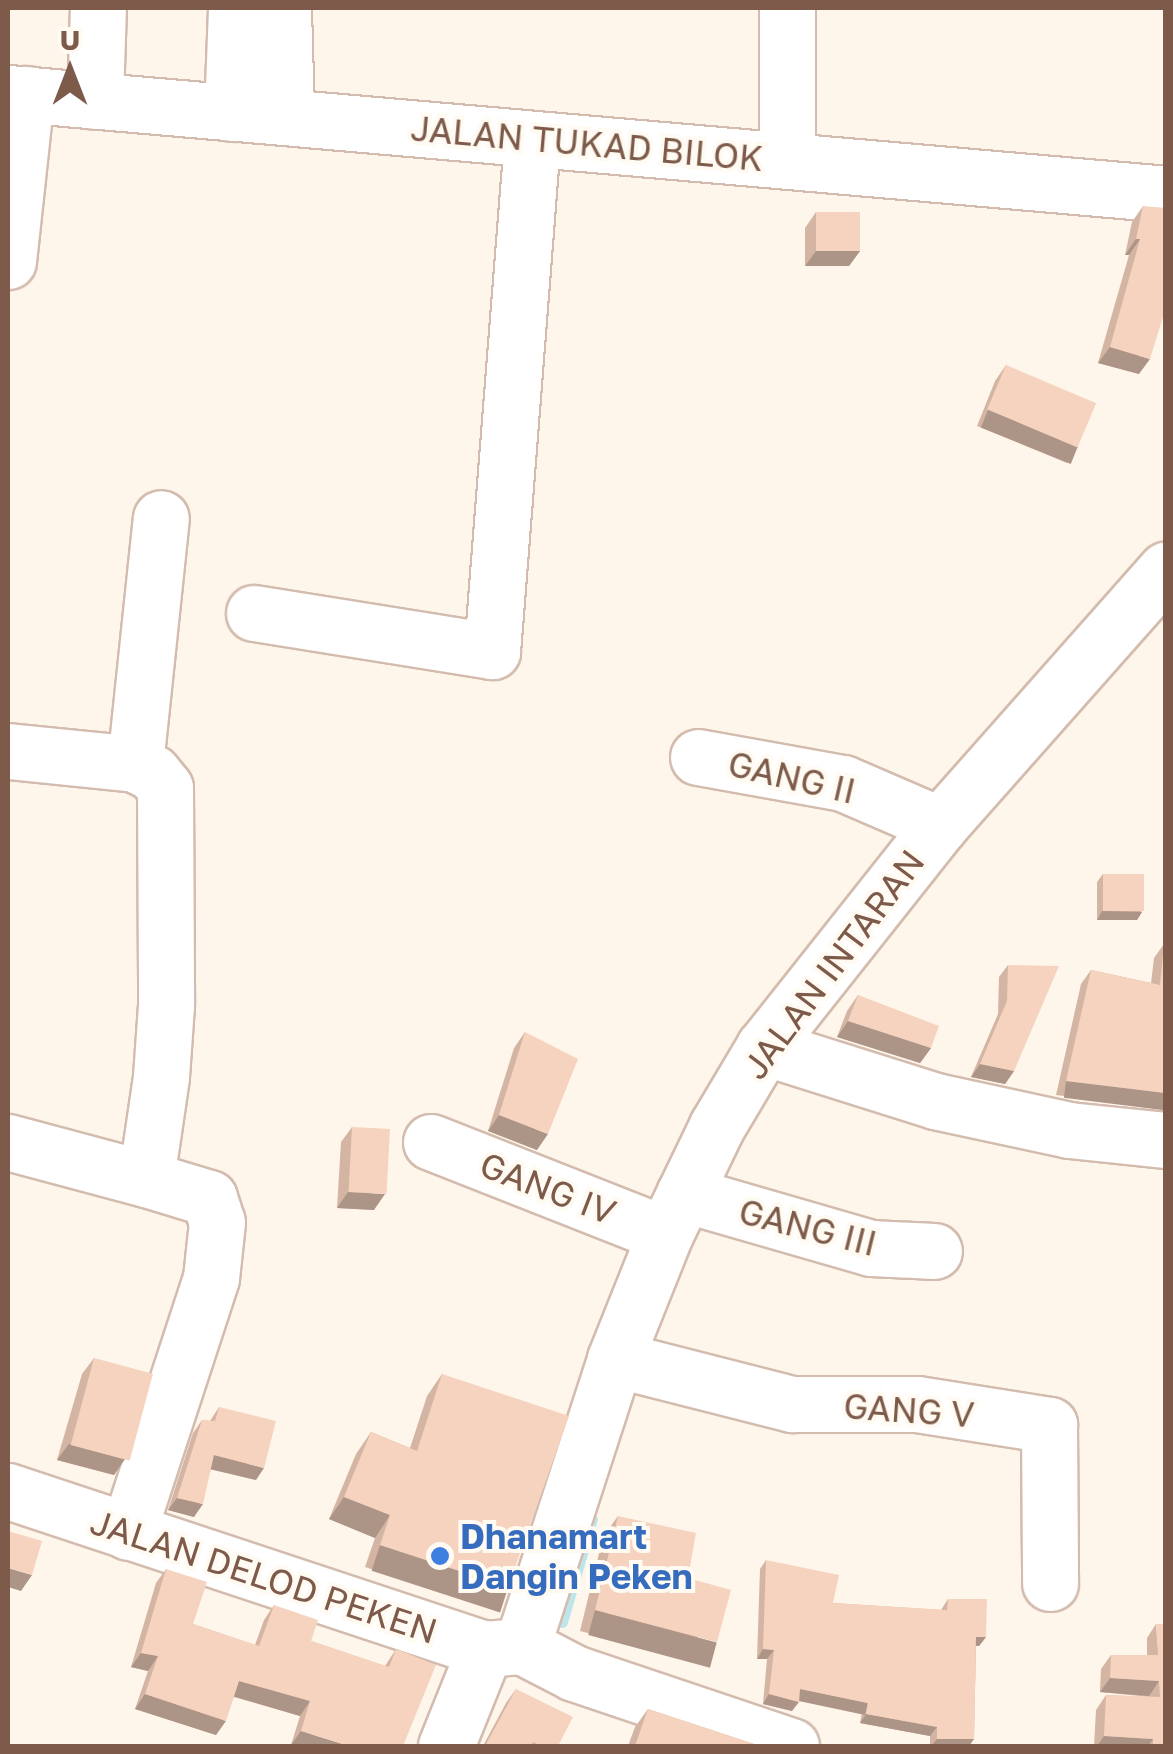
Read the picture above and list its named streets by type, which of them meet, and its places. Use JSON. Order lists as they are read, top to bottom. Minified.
{"streets":{"street":["JALAN TUKAD BILOK","GANG II","JALAN INTARAN","GANG IV","GANG III","GANG V","JALAN DELOD PEKEN"]},"crossings":[["GANG II","JALAN INTARAN"],["JALAN INTARAN","GANG IV"],["JALAN INTARAN","GANG III"],["JALAN INTARAN","GANG V"],["JALAN INTARAN","JALAN DELOD PEKEN"],["GANG IV","GANG III"]],"places":["Dhanamart Dangin Peken"],"north":"top"}
